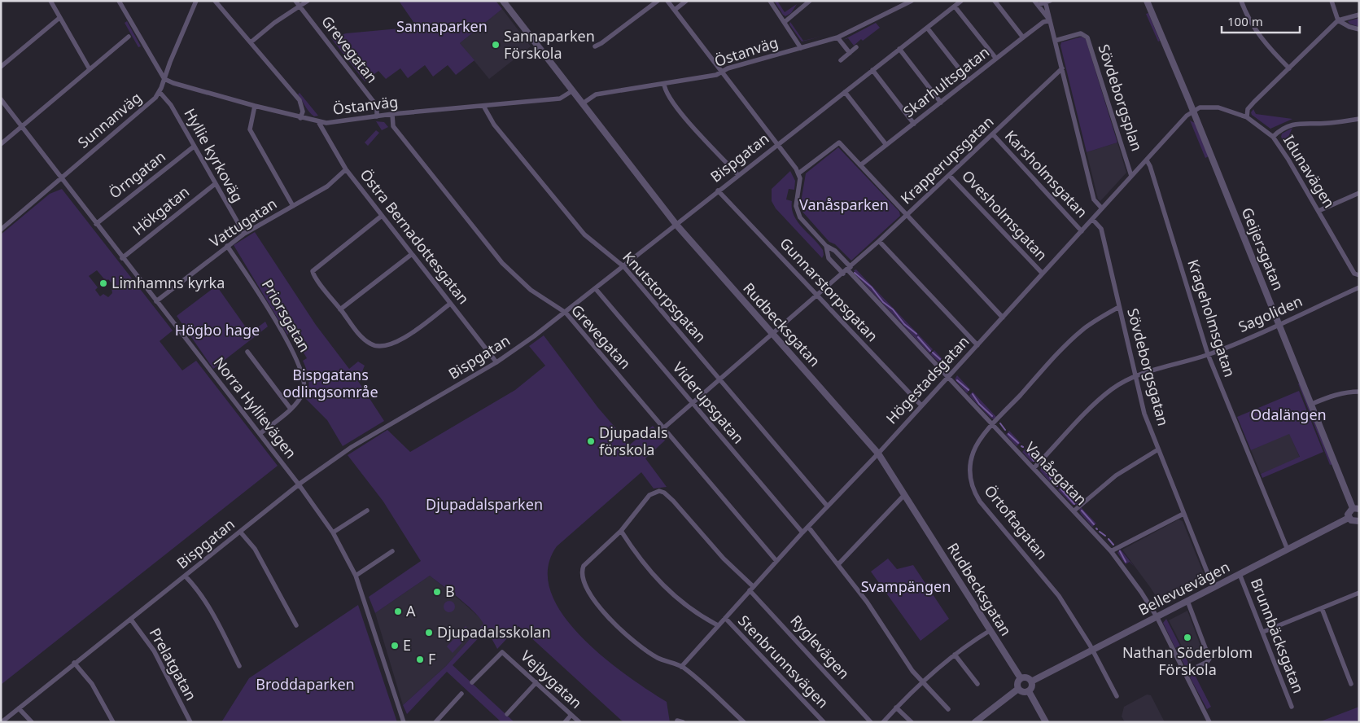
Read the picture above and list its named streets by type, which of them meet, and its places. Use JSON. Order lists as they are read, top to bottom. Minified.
{"streets":{"street":["Grevegatan","Östanväg","Skarhultsgatan","Sövdeborgsplan","Sunnanväg","Hyllie kyrkoväg","Bispgatan","Krapperupsgatan","Idunavägen","Karsholmsgatan","Örngatan","Hökgatan","Ovesholmsgatan","Vattugatan","Östra Bernadottesgatan","Geijersgatan","Gunnarstorpsgatan","Knutstorpsgatan","Sagoliden","Priorsgatan","Krageholmsgatan","Rudbecksgatan","Sövdeborgsgatan","Högestadsgatan","Viderupsgatan","Norra Hyllievägen","Vanåsgatan","Örtoftagatan","Bellevuevägen","Brunnbäcksgatan","Ryglevägen","Stenbrunnsvägen","Prelatgatan","Vejbygatan"]},"crossings":[["Grevegatan","Östanväg"],["Grevegatan","Bispgatan"],["Grevegatan","Krapperupsgatan"],["Grevegatan","Högestadsgatan"],["Östanväg","Sunnanväg"],["Östanväg","Östra Bernadottesgatan"],["Östanväg","Knutstorpsgatan"],["Östanväg","Rudbecksgatan"],["Sövdeborgsplan","Högestadsgatan"],["Sunnanväg","Hyllie kyrkoväg"],["Sunnanväg","Norra Hyllievägen"],["Hyllie kyrkoväg","Örngatan"],["Hyllie kyrkoväg","Hökgatan"],["Hyllie kyrkoväg","Vattugatan"],["Bispgatan","Östra Bernadottesgatan"],["Bispgatan","Gunnarstorpsgatan"],["Bispgatan","Knutstorpsgatan"],["Bispgatan","Rudbecksgatan"],["Bispgatan","Viderupsgatan"],["Bispgatan","Norra Hyllievägen"],["Bispgatan","Prelatgatan"],["Krapperupsgatan","Karsholmsgatan"],["Krapperupsgatan","Ovesholmsgatan"],["Krapperupsgatan","Gunnarstorpsgatan"],["Krapperupsgatan","Knutstorpsgatan"],["Krapperupsgatan","Rudbecksgatan"],["Krapperupsgatan","Viderupsgatan"],["Krapperupsgatan","Vanåsgatan"],["Idunavägen","Geijersgatan"],["Idunavägen","Högestadsgatan"],["Karsholmsgatan","Högestadsgatan"],["Örngatan","Norra Hyllievägen"],["Hökgatan","Norra Hyllievägen"],["Ovesholmsgatan","Högestadsgatan"],["Vattugatan","Östra Bernadottesgatan"],["Vattugatan","Priorsgatan"],["Vattugatan","Norra Hyllievägen"],["Geijersgatan","Sagoliden"],["Geijersgatan","Högestadsgatan"],["Gunnarstorpsgatan","Högestadsgatan"],["Knutstorpsgatan","Högestadsgatan"],["Sagoliden","Krageholmsgatan"],["Sagoliden","Sövdeborgsgatan"],["Sagoliden","Vanåsgatan"],["Priorsgatan","Norra Hyllievägen"],["Krageholmsgatan","Högestadsgatan"],["Krageholmsgatan","Bellevuevägen"],["Rudbecksgatan","Högestadsgatan"],["Rudbecksgatan","Bellevuevägen"],["Sövdeborgsgatan","Högestadsgatan"],["Sövdeborgsgatan","Örtoftagatan"],["Sövdeborgsgatan","Bellevuevägen"],["Högestadsgatan","Viderupsgatan"],["Högestadsgatan","Vanåsgatan"],["Högestadsgatan","Ryglevägen"],["Högestadsgatan","Stenbrunnsvägen"],["Vanåsgatan","Örtoftagatan"],["Vanåsgatan","Bellevuevägen"],["Örtoftagatan","Bellevuevägen"],["Bellevuevägen","Brunnbäcksgatan"]],"parks":["Sannaparken","Vanåsparken","Högbo hage","Bispgatans odlingsområe","Odalängen","Djupadalsparken","Svampängen","Broddaparken"],"places":["Sannaparken Förskola","Limhamns kyrka","Djupadals förskola","B","A","Djupadalsskolan","Nathan Söderblom Förskola","E","F"],"scale_bar":"100 m"}
